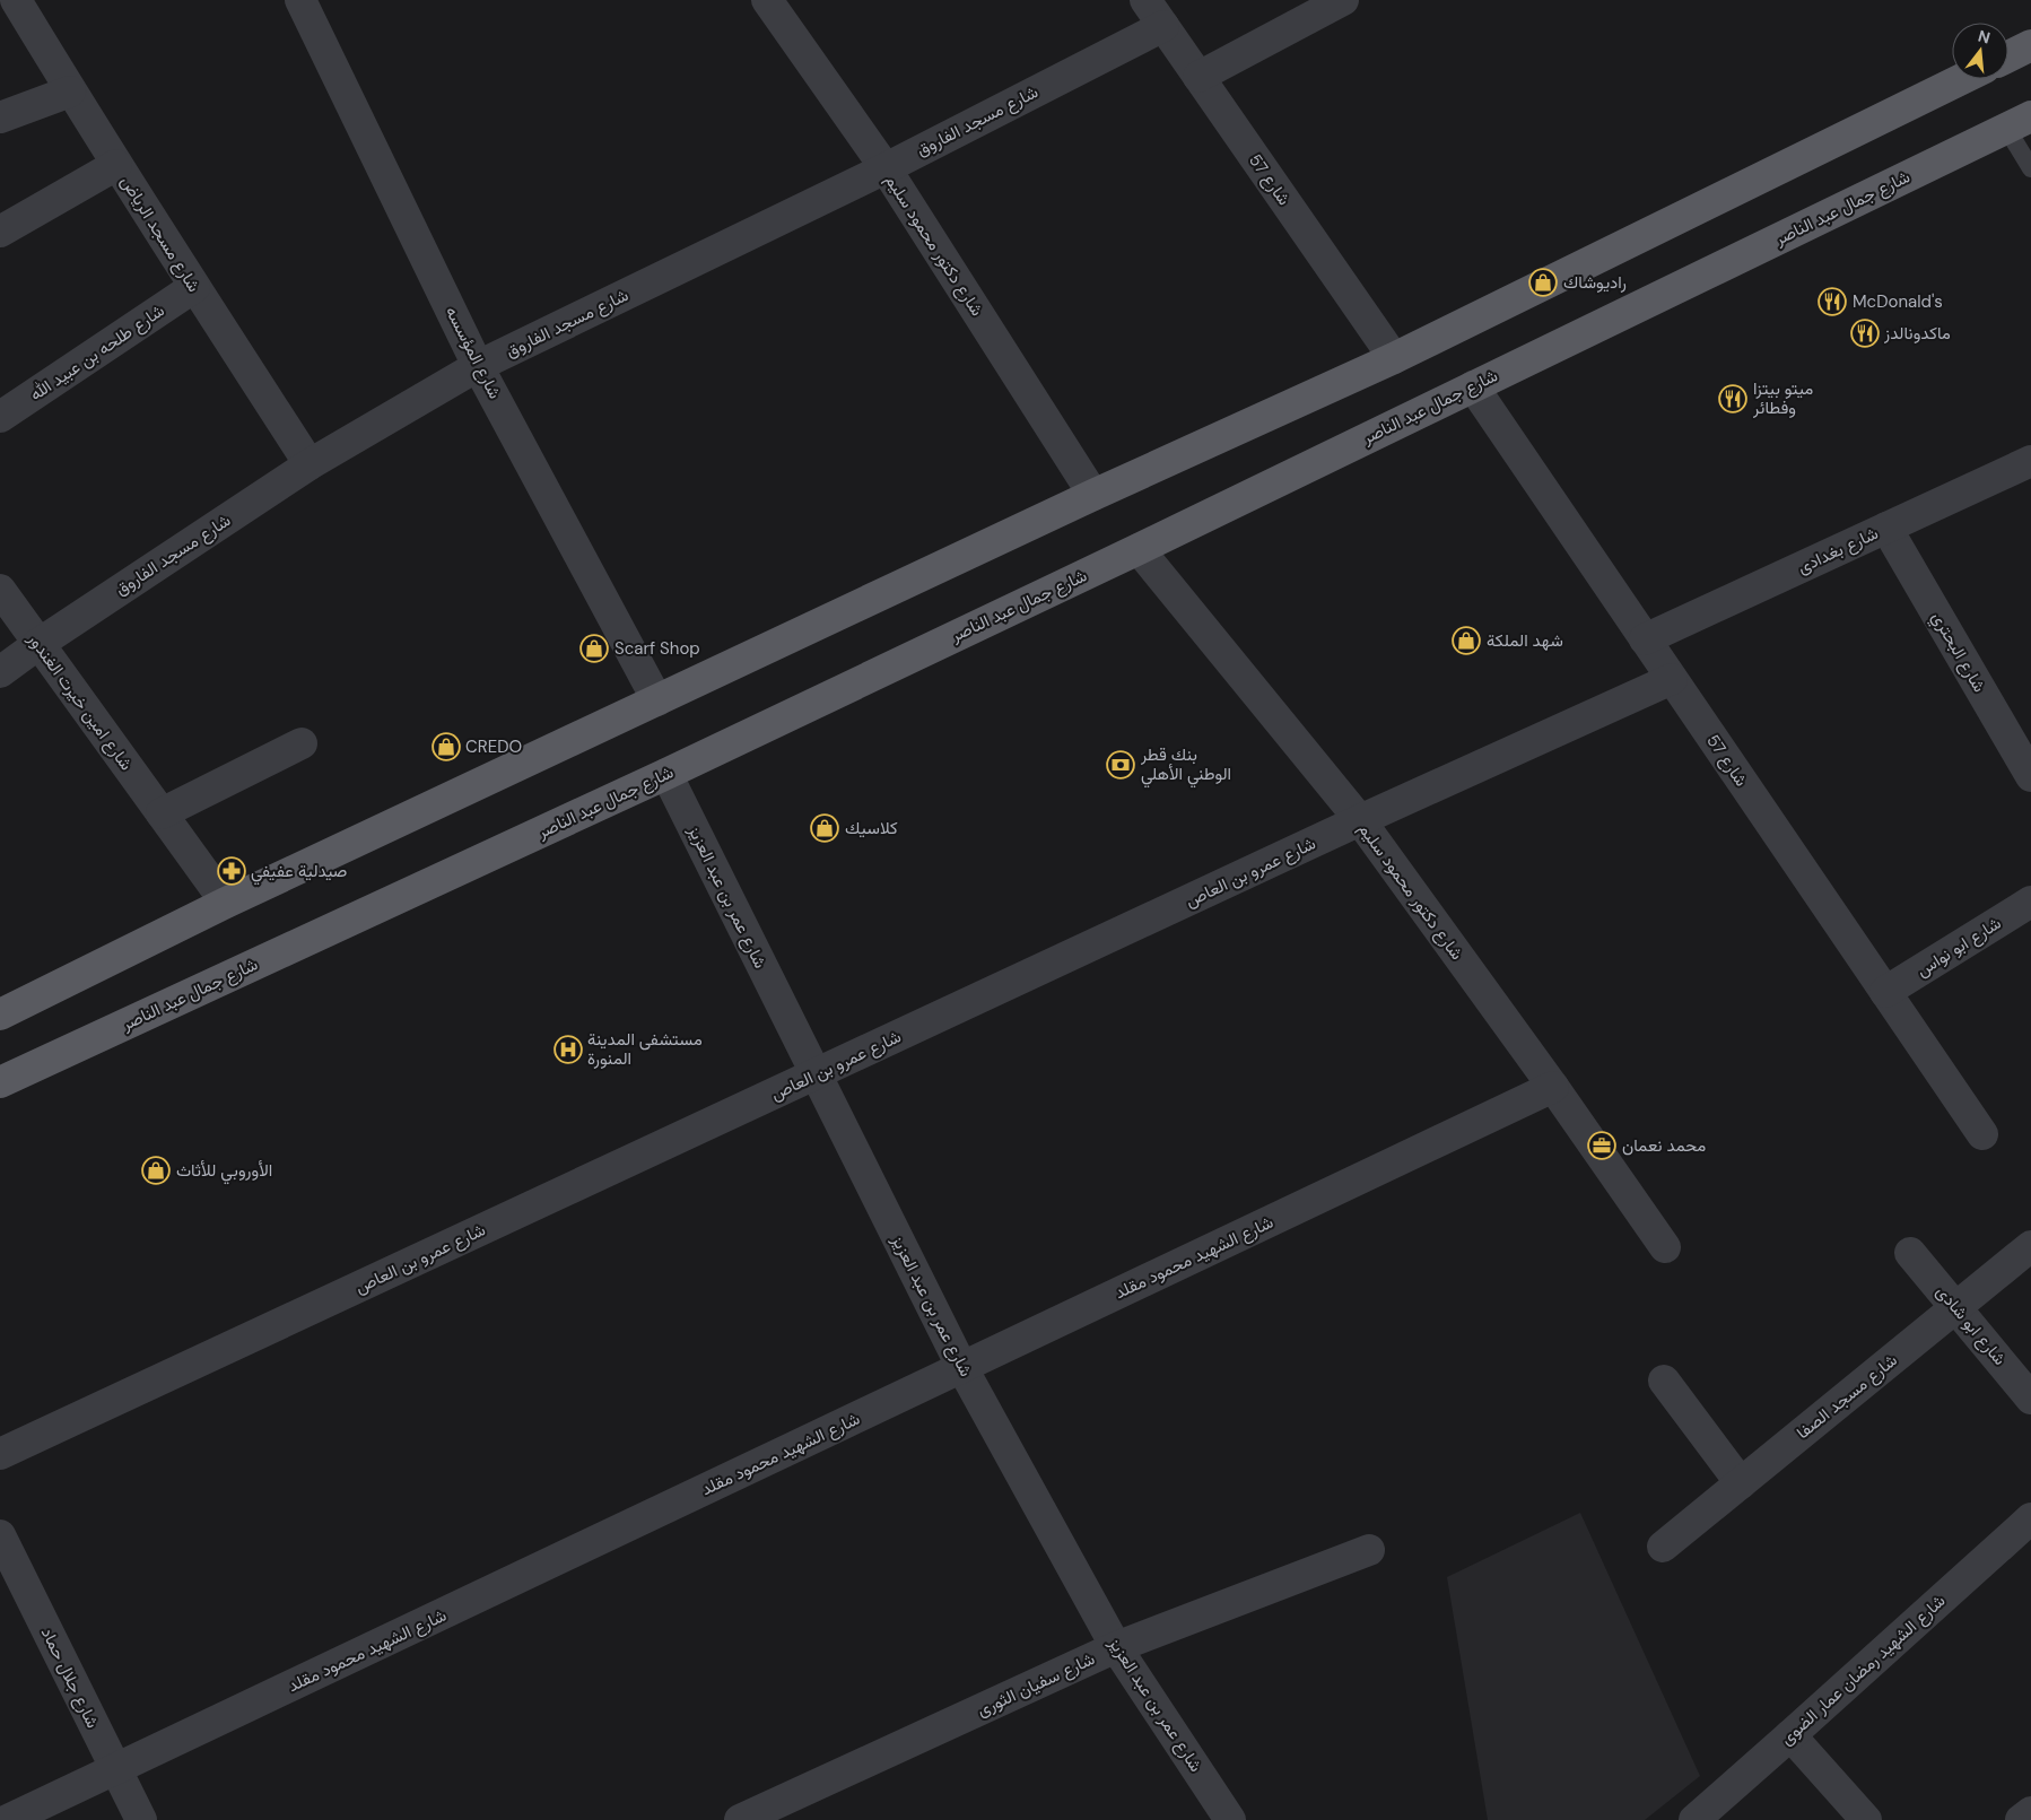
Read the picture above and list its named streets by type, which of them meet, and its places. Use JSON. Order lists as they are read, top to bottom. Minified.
{"streets":{"main road":["شارع جمال عبد الناصر"],"street":["شارع مسجد الفاروق","شارع 57","شارع مسجد الرياض","شارع دكتور محمود سليم","شارع طلحه بن عبيد الله","شارع المؤسسه","شارع بغدادى","شارع البحتري","شارع امين خيرت الغندور","شارع عمرو بن العاص","شارع عمر بن عبد العزيز","شارع ابو نواس","شارع الشهيد محمود مقلد","شارع ابو شادى","شارع مسجد الصفا","شارع الشهيد رمضان عمار الضوى","شارع جلال حماد","شارع سفيان الثورى"]},"crossings":[["شارع مسجد الفاروق","شارع 57"],["شارع مسجد الفاروق","شارع مسجد الرياض"],["شارع مسجد الفاروق","شارع دكتور محمود سليم"],["شارع مسجد الفاروق","شارع المؤسسه"],["شارع مسجد الفاروق","شارع امين خيرت الغندور"],["شارع 57","شارع جمال عبد الناصر"],["شارع 57","شارع بغدادى"],["شارع 57","شارع عمرو بن العاص"],["شارع 57","شارع ابو نواس"],["شارع جمال عبد الناصر","شارع دكتور محمود سليم"],["شارع جمال عبد الناصر","شارع عمر بن عبد العزيز"],["شارع مسجد الرياض","شارع طلحه بن عبيد الله"],["شارع دكتور محمود سليم","شارع عمرو بن العاص"],["شارع دكتور محمود سليم","شارع الشهيد محمود مقلد"],["شارع بغدادى","شارع البحتري"],["شارع عمرو بن العاص","شارع عمر بن عبد العزيز"],["شارع عمر بن عبد العزيز","شارع الشهيد محمود مقلد"],["شارع عمر بن عبد العزيز","شارع سفيان الثورى"],["شارع الشهيد محمود مقلد","شارع جلال حماد"],["شارع ابو شادى","شارع مسجد الصفا"]],"places":{"shop":["راديوشاك","شهد الملكة","Scarf Shop","CREDO","كلاسيك","الأوروبي للأثاث"],"restaurant":["McDonald's","ماكدونالدز","ميتو بيتزا وفطائر"],"bank":["بنك قطر الوطني الأهلي"],"pharmacy":["صيدلية عفيفي"],"hospital":["مستشفى المدينة المنورة"],"office":["محمد نعمان"]},"north":"top"}
